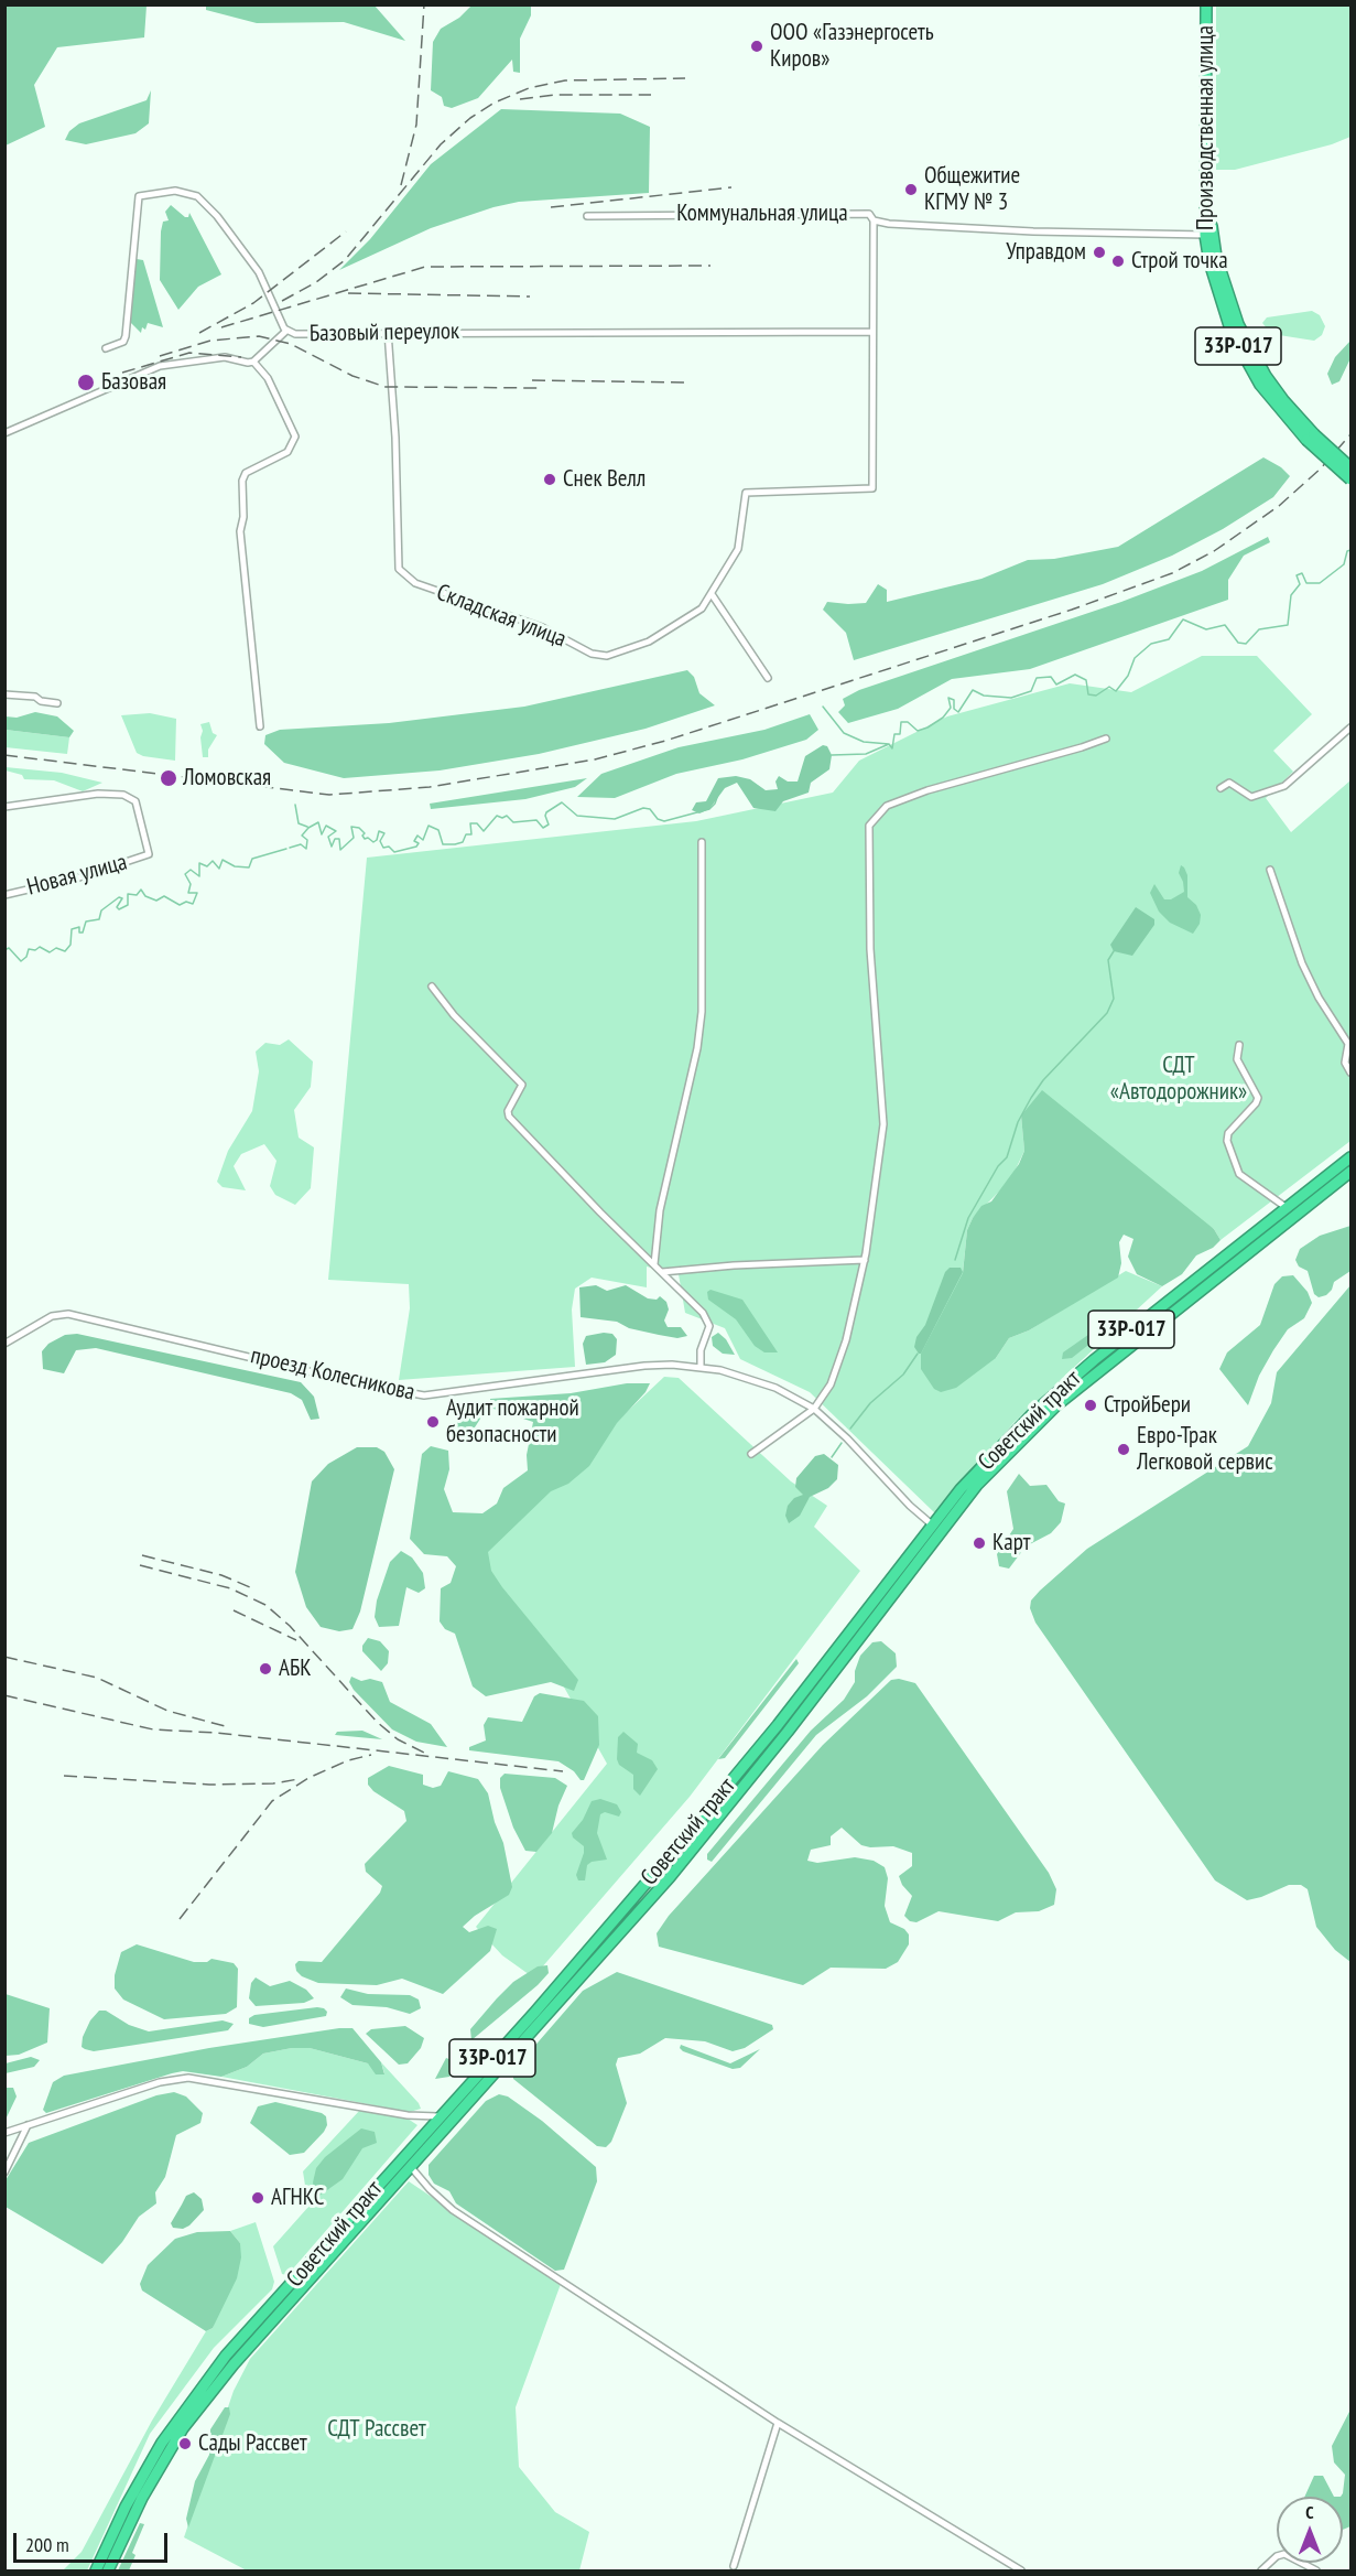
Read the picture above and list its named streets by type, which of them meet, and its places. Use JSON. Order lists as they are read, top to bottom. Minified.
{"streets":{"highway":["Производственная улица","33Р-017","Советский тракт"],"street":["Коммунальная улица","Базовый переулок","Складская улица","Новая улица","проезд Колесникова"]},"crossings":[["Производственная улица","Коммунальная улица"],["Базовый переулок","Складская улица"],["проезд Колесникова","Советский тракт"]],"parks":["СДТ «Автодорожник»","СДТ Рассвет"],"places":["ООО «Газэнергосеть Киров»","Общежитие КГМУ № 3","Управдом","Строй точка","Базовая","Снек Велл","Ломовская","СтройБери","Аудит пожарной безопасности","Евро-Трак Легковой сервис","Карт","АБК","АГНКС","Сады Рассвет"],"scale_bar":"200 m","north":"top"}
